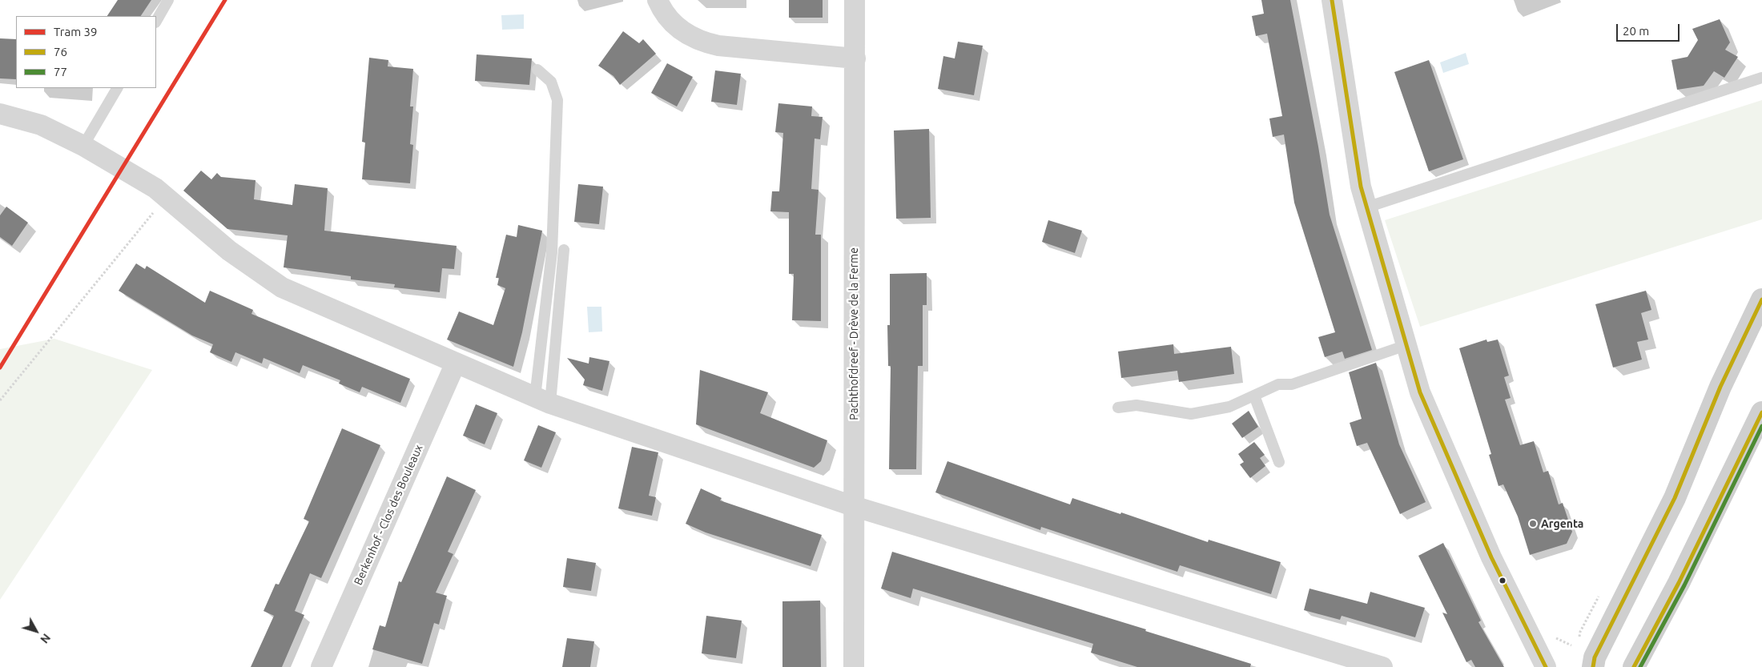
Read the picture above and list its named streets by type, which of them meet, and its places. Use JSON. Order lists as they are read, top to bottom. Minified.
{"streets":{"street":["Pachthofdreef - Drève de la Ferme","Berkenhof - Clos des Bouleaux"]},"places":["Argenta"],"lines":["tram line 39","transit line 76","transit line 77"],"legend":["Tram 39","76","77"],"scale_bar":"20 m","north":"bottom right"}
